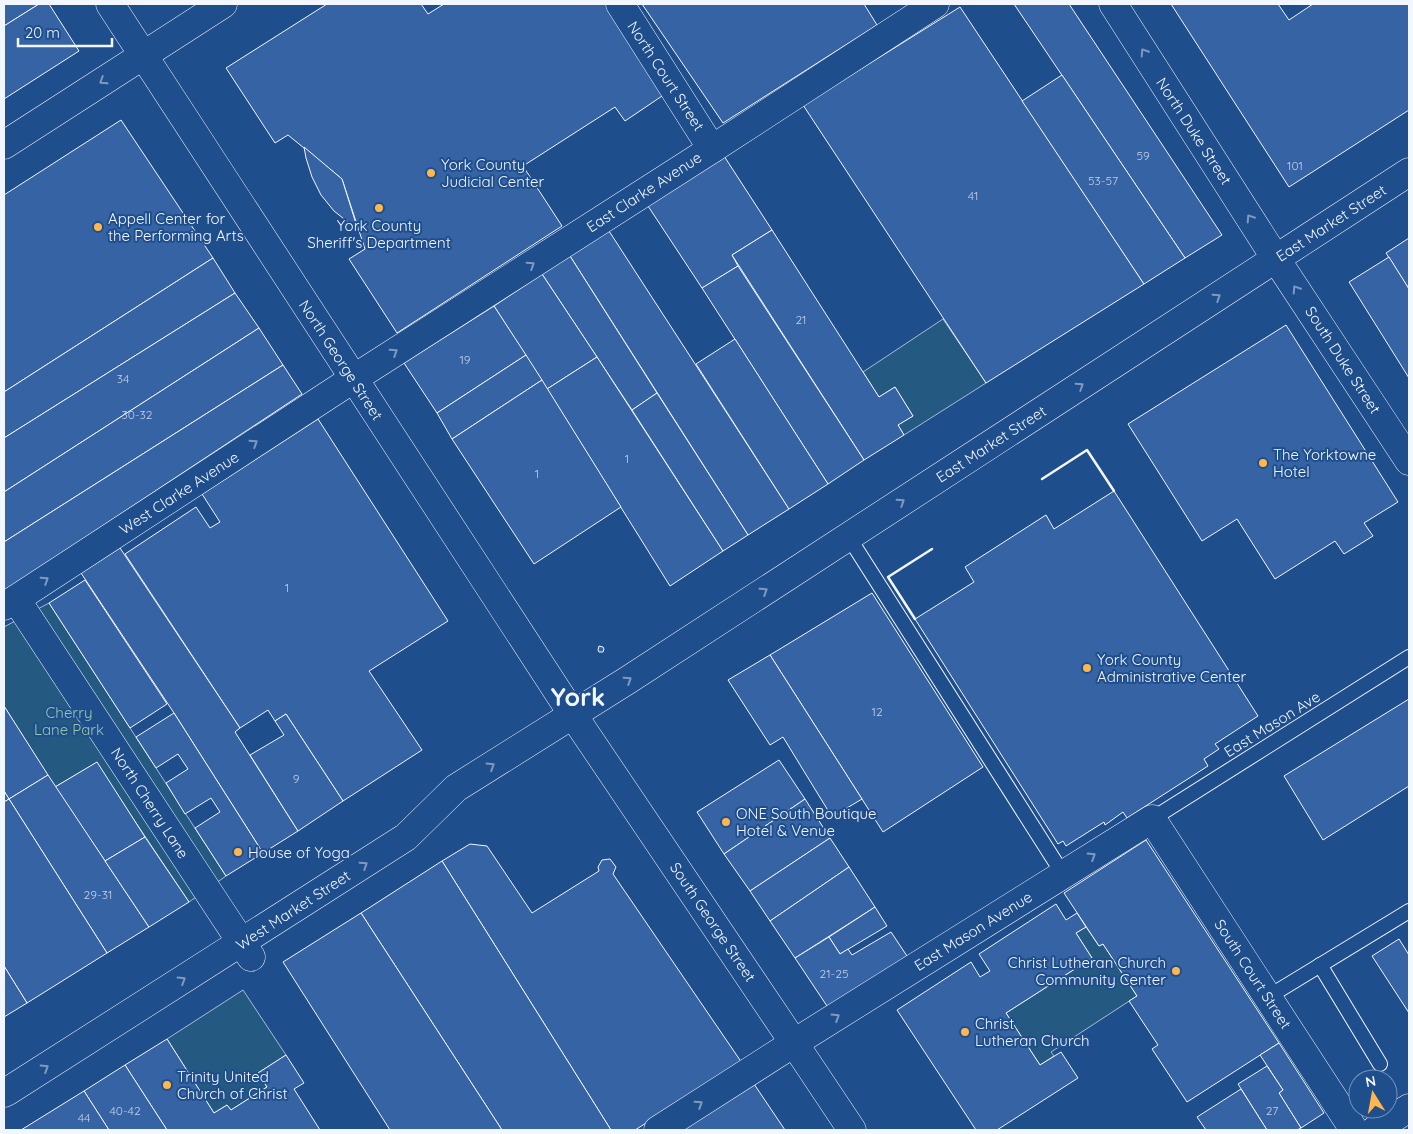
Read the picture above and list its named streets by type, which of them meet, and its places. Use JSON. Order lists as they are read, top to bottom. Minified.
{"streets":{"main road":["North Court Street","North Duke Street","East Clarke Avenue","East Market Street","North George Street","South Duke Street","West Clarke Avenue","North Cherry Lane","West Market Street","South George Street","East Mason Avenue","South Court Street"],"lane":["East Mason Ave"]},"crossings":[["North Court Street","East Clarke Avenue"],["North Duke Street","East Market Street"],["North Duke Street","South Duke Street"],["East Clarke Avenue","North George Street"],["East Clarke Avenue","West Clarke Avenue"],["East Market Street","North George Street"],["East Market Street","South Duke Street"],["East Market Street","West Market Street"],["East Market Street","South George Street"],["North George Street","West Clarke Avenue"],["North George Street","West Market Street"],["North George Street","South George Street"],["West Clarke Avenue","North Cherry Lane"],["East Mason Ave","East Mason Avenue"],["East Mason Ave","South Court Street"],["North Cherry Lane","West Market Street"],["West Market Street","South George Street"],["South George Street","East Mason Avenue"],["East Mason Avenue","South Court Street"]],"one_way":["North Duke Street","East Clarke Avenue","East Market Street","South Duke Street","West Clarke Avenue","West Market Street","East Mason Avenue"],"districts":["York"],"parks":["Cherry Lane Park"],"places":["York County Judicial Center","York County Sheriff's Department","Appell Center for the Performing Arts","The Yorktowne Hotel","York County Administrative Center","ONE South Boutique Hotel & Venue","House of Yoga","Christ Lutheran Church Community Center","Christ Lutheran Church","Trinity United Church of Christ"],"house_numbers":["59","101","53-57","41","21","19","34","30-32","1","1","1","12","9","29-31","21-25","40-42","27","44"],"scale_bar":"20 m","north":"top"}
